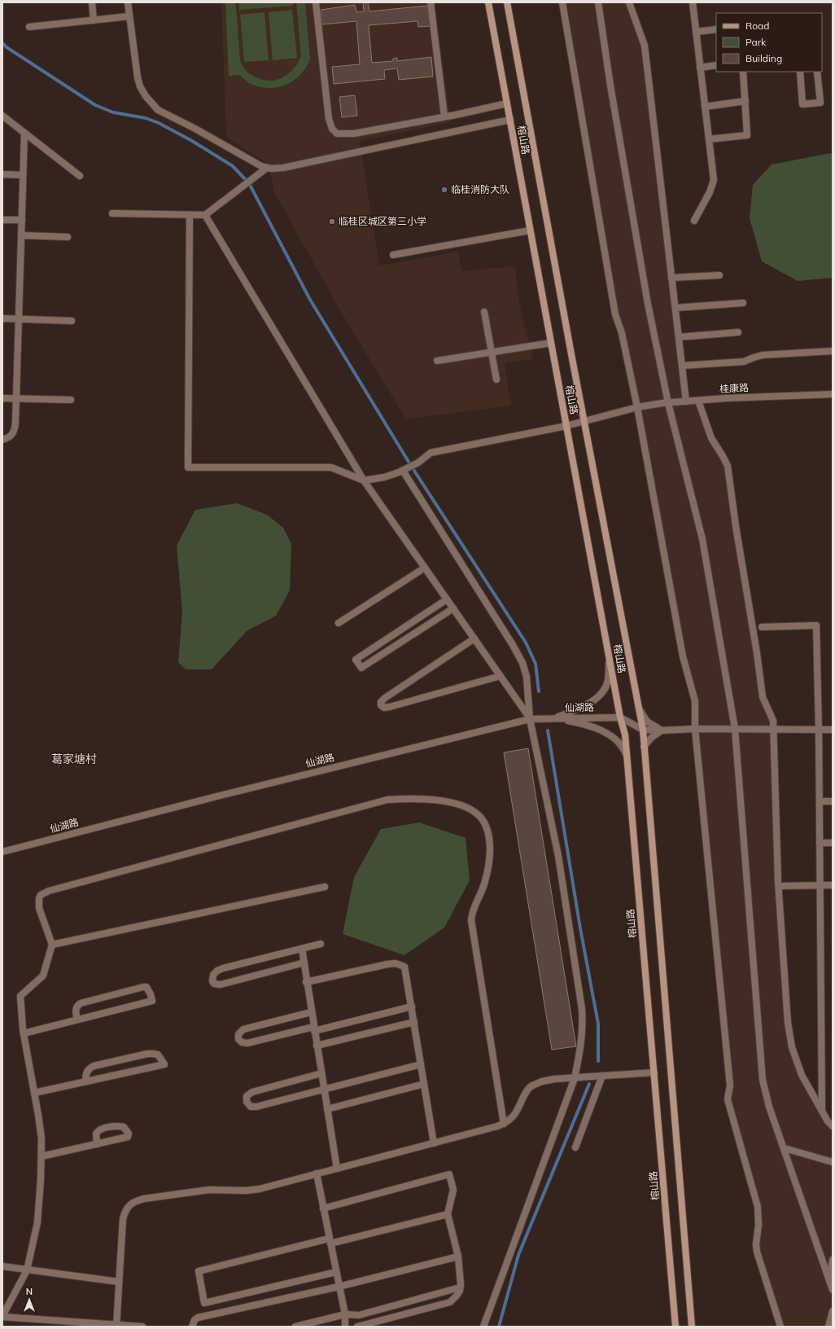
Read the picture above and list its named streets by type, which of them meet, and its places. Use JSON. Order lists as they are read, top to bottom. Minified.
{"streets":{"main road":["榕山路"],"street":["桂康路","仙湖路"]},"crossings":[["榕山路","桂康路"],["榕山路","仙湖路"]],"districts":["葛家塘村"],"places":["临桂消防大队","临桂区城区第三小学"],"legend":["Road","Park","Building"],"north":"top"}
